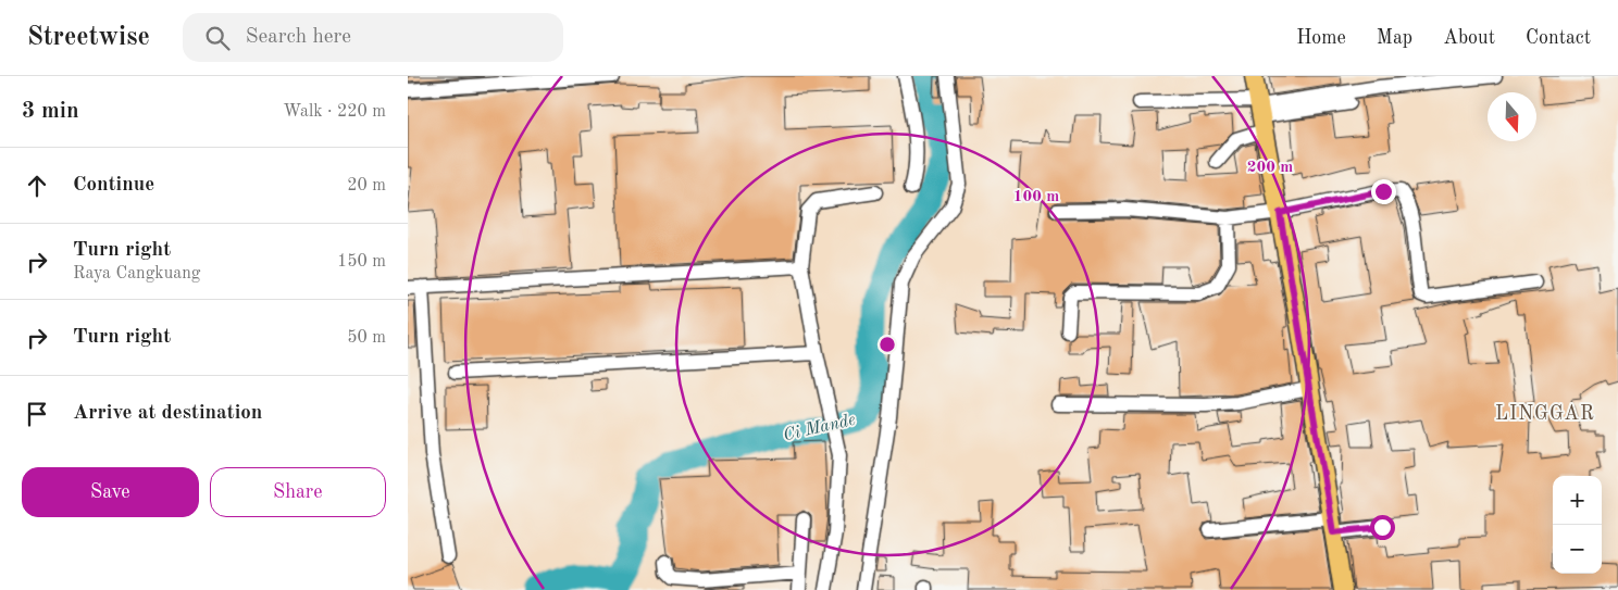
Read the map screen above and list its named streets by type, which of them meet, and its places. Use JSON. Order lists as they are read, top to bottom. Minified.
{"districts":["LINGGAR"],"water":["Ci Mande"],"north":"bottom","page":{"header":"Streetwise","search":"Search here","nav":["Home","Map","About","Contact"],"heading":["3 min","Walk · 220 m"],"list":[["Continue","20 m"],["Turn right","Raya Cangkuang","150 m"],["Turn right","50 m"],"Arrive at destination"],"buttons":["Save","Share"],"map_buttons":["+","−"]},"rings":["200 m","100 m"]}
